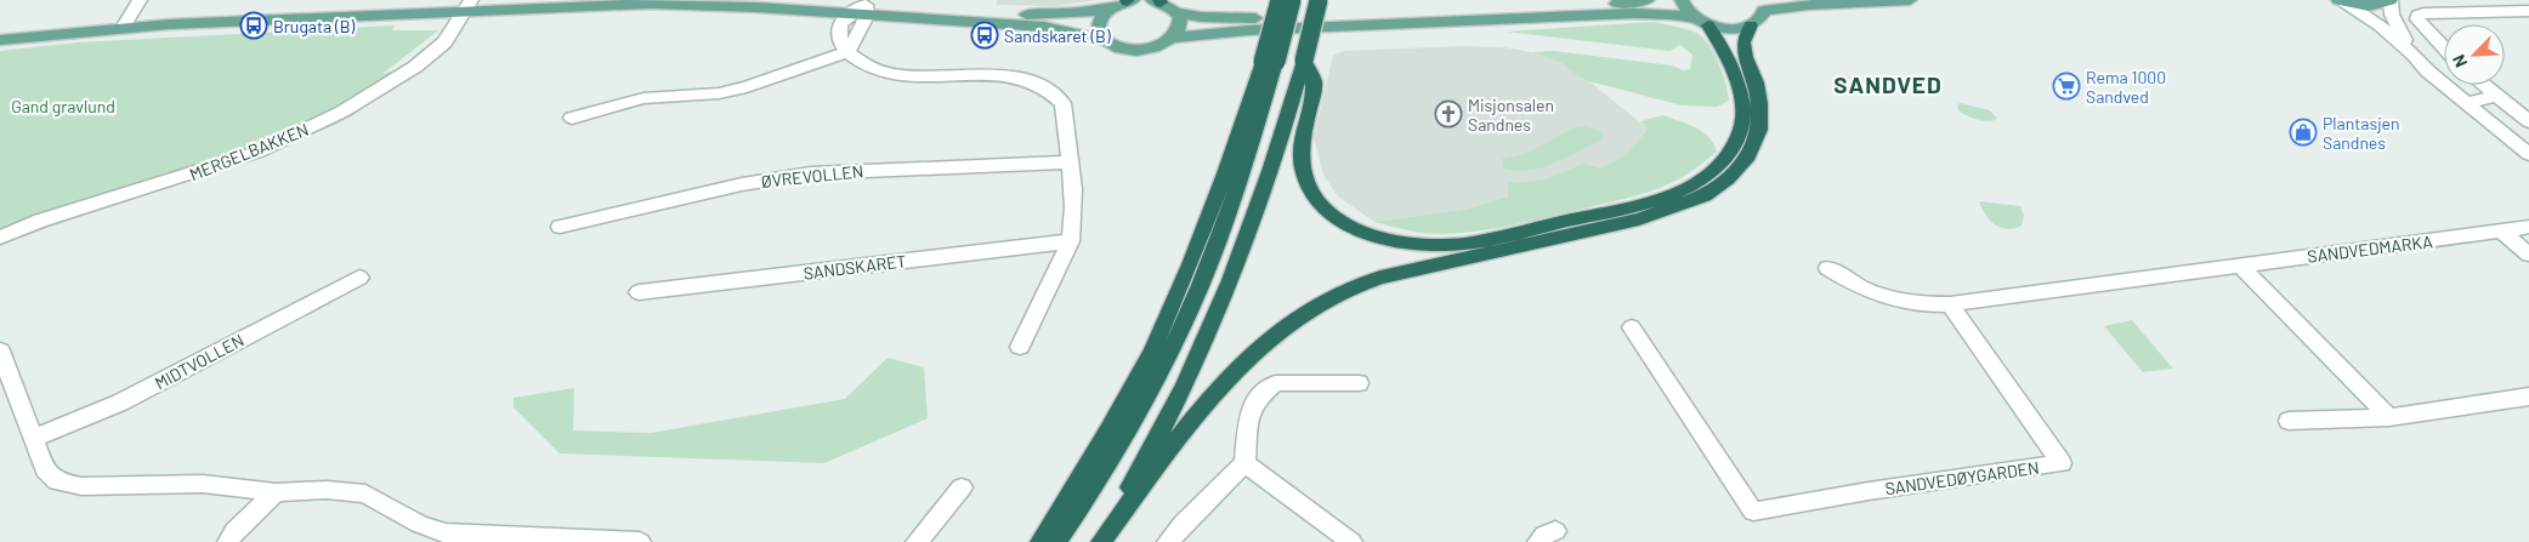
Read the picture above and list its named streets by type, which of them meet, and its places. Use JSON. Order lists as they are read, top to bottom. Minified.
{"streets":{"street":["MERGELBAKKEN","ØVREVOLLEN","SANDVEDMARKA","SANDSKARET","MIDTVOLLEN","SANDVEDØYGARDEN"]},"crossings":[["SANDVEDMARKA","SANDVEDØYGARDEN"]],"districts":["SANDVED"],"parks":["Gand gravlund"],"places":{"bus stop":["Brugata (B)","Sandskaret (B)"],"supermarket":["Rema 1000 Sandved"],"church":["Misjonsalen Sandnes"],"shop":["Plantasjen Sandnes"]},"north":"bottom left"}
